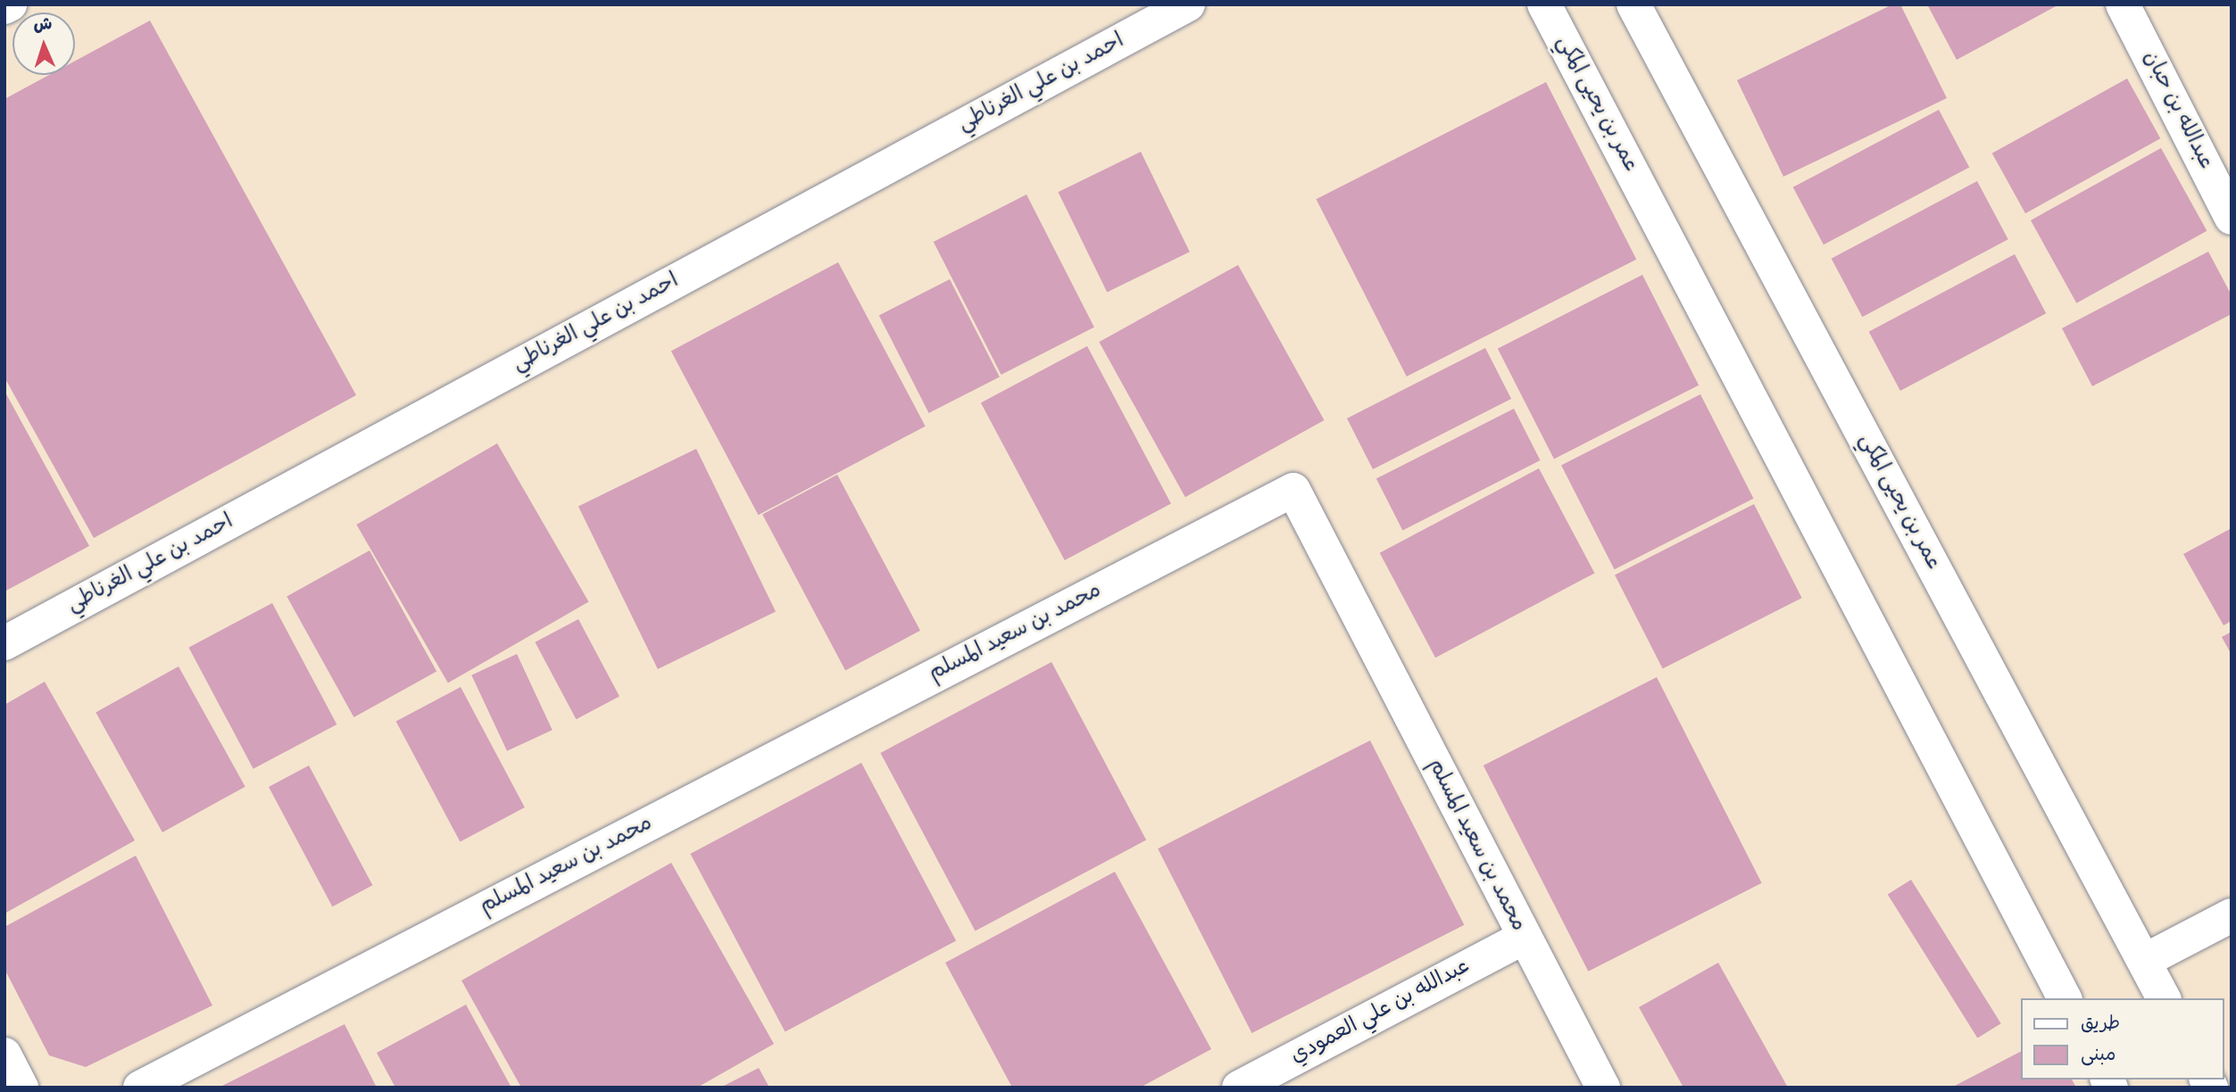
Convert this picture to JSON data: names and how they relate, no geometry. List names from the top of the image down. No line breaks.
{"streets":{"street":["احمد بن علي الغرناطي","عمر بن يحيى المكي","عبدالله بن حبان","محمد بن سعيد المسلم","عبدالله بن علي العمودي"]},"crossings":[["محمد بن سعيد المسلم","عبدالله بن علي العمودي"]],"legend":["طريق","مبنى"],"north":"top"}
